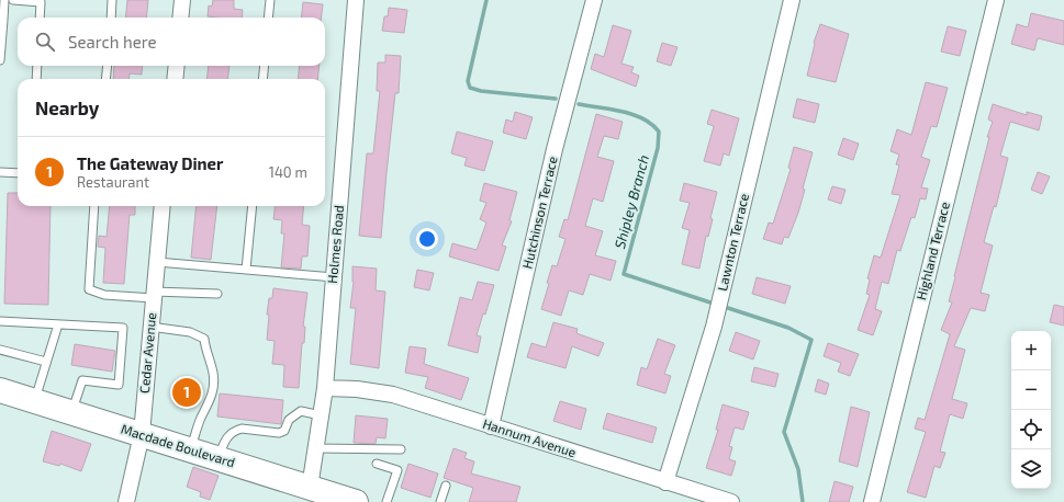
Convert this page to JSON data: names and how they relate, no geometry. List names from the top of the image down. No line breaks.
{"streets":{"main road":["Macdade Boulevard"],"street":["Hutchinson Terrace","Lawnton Terrace","Holmes Road","Highland Terrace","Cedar Avenue","Hannum Avenue"]},"crossings":[["Hutchinson Terrace","Hannum Avenue"],["Lawnton Terrace","Hannum Avenue"],["Holmes Road","Hannum Avenue"],["Holmes Road","Macdade Boulevard"],["Cedar Avenue","Macdade Boulevard"]],"water":["Shipley Branch"],"page":{"search":"Search here","heading":"Nearby","list":[{"mark":"1","name":"The Gateway Diner","note":"Restaurant","value":"140 m"}],"map_buttons":["+","−"],"pins":"1"}}
